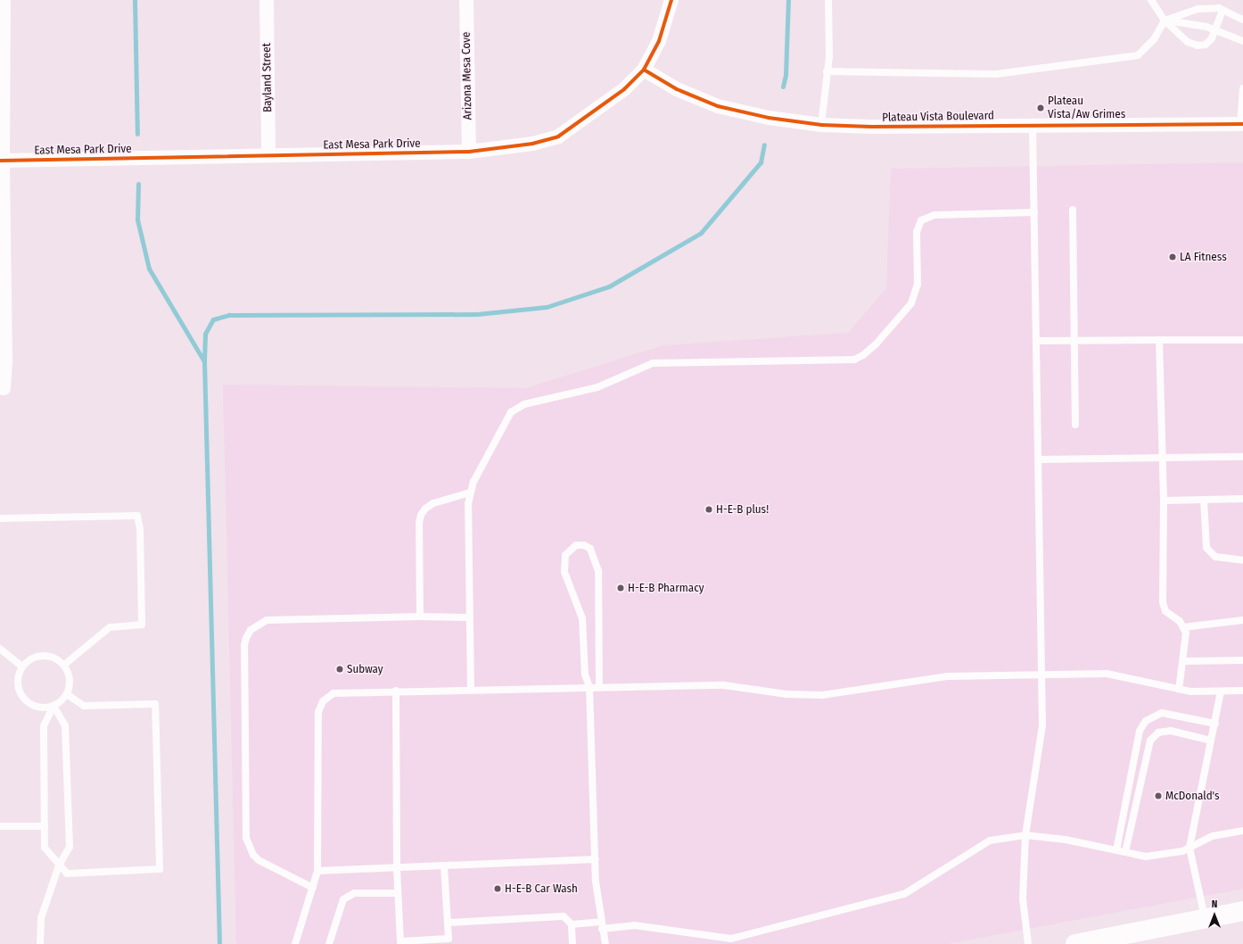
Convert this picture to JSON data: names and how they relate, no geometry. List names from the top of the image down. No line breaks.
{"streets":{"street":["Arizona Mesa Cove","Bayland Street","Plateau Vista Boulevard","East Mesa Park Drive"]},"crossings":[["Arizona Mesa Cove","East Mesa Park Drive"],["Bayland Street","East Mesa Park Drive"],["Plateau Vista Boulevard","East Mesa Park Drive"]],"places":["Plateau Vista/Aw Grimes","LA Fitness","H-E-B plus!","H-E-B Pharmacy","Subway","McDonald's","H-E-B Car Wash"],"north":"top"}
